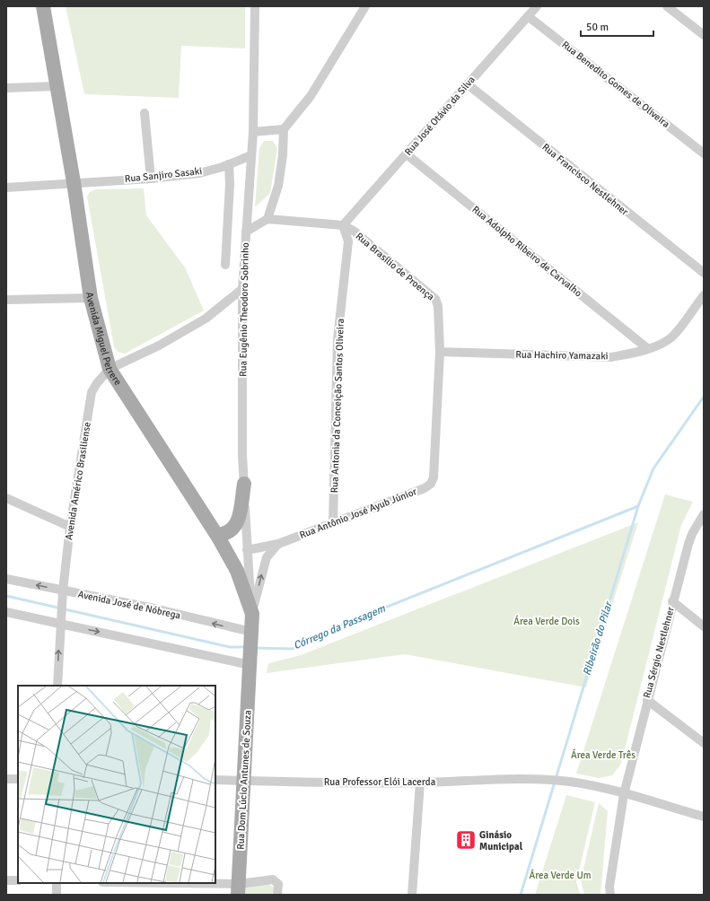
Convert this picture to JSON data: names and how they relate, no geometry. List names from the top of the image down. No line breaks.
{"streets":{"main road":["Avenida Miguel Petrere","Rua Dom Lúcio Antunes de Souza"],"street":["Rua Benedito Gomes de Oliveira","Rua José Otávio da Silva","Rua Sanjiro Sasaki","Rua Francisco Nestlehner","Rua Adolpho Ribeiro de Carvalho","Rua Brasílio de Proença","Rua Eugênio Theodoro Sobrinho","Rua Hachiro Yamazaki","Rua Antonia da Conceição Santos Oliveira","Avenida Américo Brasiliense","Rua Antônio José Ayub Júnior","Avenida José de Nóbrega","Rua Sérgio Nestlehner","Rua Professor Elói Lacerda"]},"crossings":[["Rua Benedito Gomes de Oliveira","Rua José Otávio da Silva"],["Rua José Otávio da Silva","Rua Francisco Nestlehner"],["Rua José Otávio da Silva","Rua Adolpho Ribeiro de Carvalho"],["Rua José Otávio da Silva","Rua Brasílio de Proença"],["Rua José Otávio da Silva","Rua Antonia da Conceição Santos Oliveira"],["Rua Sanjiro Sasaki","Rua Eugênio Theodoro Sobrinho"],["Rua Sanjiro Sasaki","Avenida Miguel Petrere"],["Rua Adolpho Ribeiro de Carvalho","Rua Hachiro Yamazaki"],["Rua Brasílio de Proença","Rua Hachiro Yamazaki"],["Rua Brasílio de Proença","Rua Antonia da Conceição Santos Oliveira"],["Rua Brasílio de Proença","Rua Antônio José Ayub Júnior"],["Rua Eugênio Theodoro Sobrinho","Avenida Miguel Petrere"],["Rua Eugênio Theodoro Sobrinho","Rua Antônio José Ayub Júnior"],["Avenida Miguel Petrere","Avenida Américo Brasiliense"],["Avenida Miguel Petrere","Rua Antônio José Ayub Júnior"],["Avenida Miguel Petrere","Avenida José de Nóbrega"],["Avenida Miguel Petrere","Rua Dom Lúcio Antunes de Souza"],["Rua Antonia da Conceição Santos Oliveira","Rua Antônio José Ayub Júnior"],["Avenida Américo Brasiliense","Avenida José de Nóbrega"],["Avenida José de Nóbrega","Rua Dom Lúcio Antunes de Souza"],["Rua Sérgio Nestlehner","Rua Professor Elói Lacerda"],["Rua Dom Lúcio Antunes de Souza","Rua Professor Elói Lacerda"]],"water":["Córrego da Passagem","Ribeirão do Pilar"],"parks":["Área Verde Dois","Área Verde Três","Área Verde Um"],"places":{"building":["Ginásio Municipal"]},"scale_bar":"50 m"}
